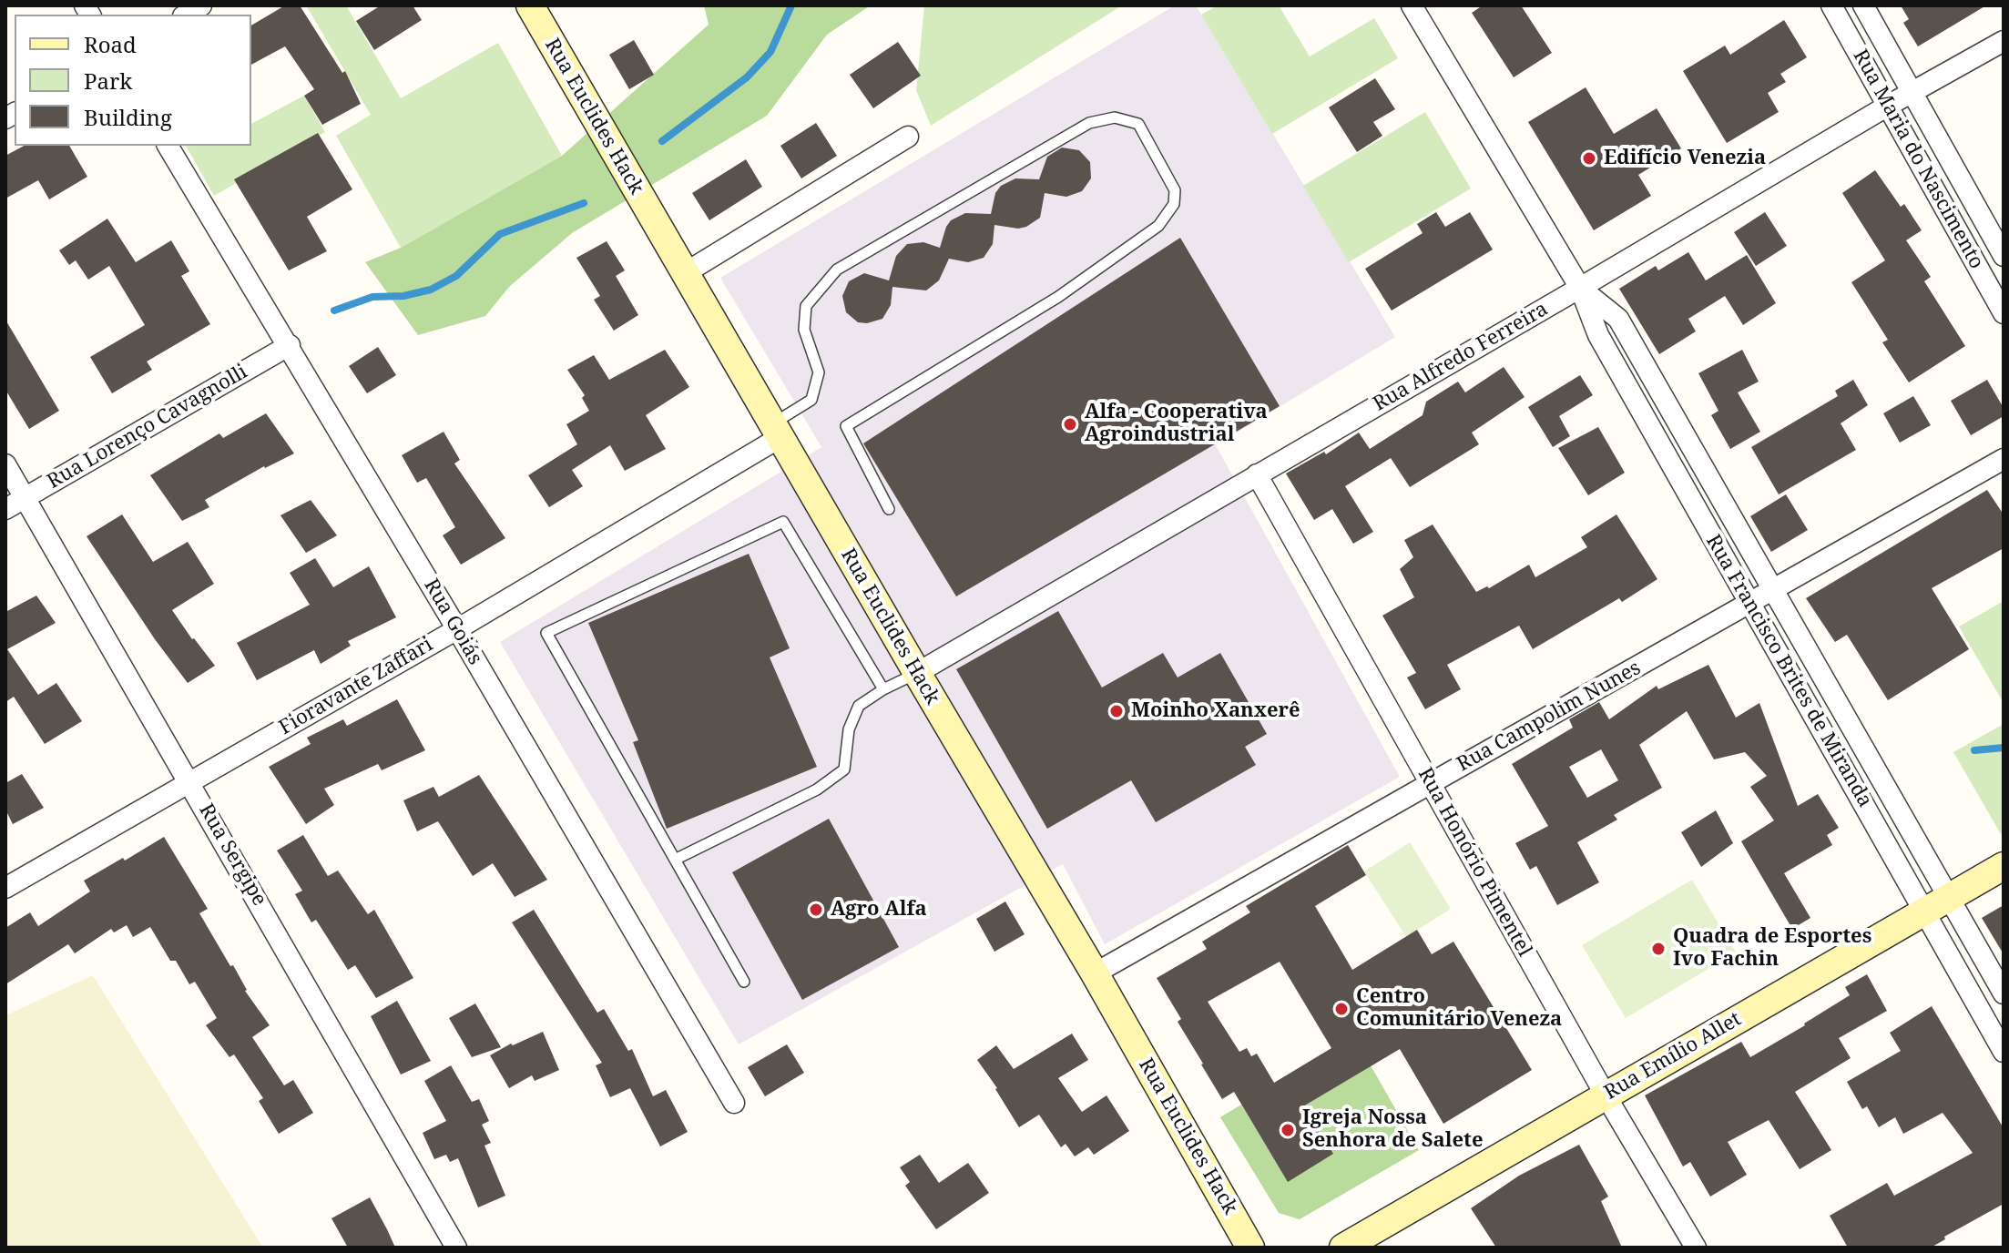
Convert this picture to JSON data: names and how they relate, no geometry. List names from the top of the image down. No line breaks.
{"streets":{"main road":["Rua Euclides Hack","Rua Emílio Allet"],"street":["Rua Maria do Nascimento","Rua Alfredo Ferreira","Rua Lorenço Cavagnolli","Rua Goiás","Rua Francisco Brites de Miranda","Fioravante Zaffari","Rua Campolim Nunes","Rua Sergipe","Rua Honório Pimentel"]},"crossings":[["Rua Euclides Hack","Rua Alfredo Ferreira"],["Rua Euclides Hack","Fioravante Zaffari"],["Rua Euclides Hack","Rua Campolim Nunes"],["Rua Maria do Nascimento","Rua Alfredo Ferreira"],["Rua Alfredo Ferreira","Rua Francisco Brites de Miranda"],["Rua Alfredo Ferreira","Rua Honório Pimentel"],["Rua Lorenço Cavagnolli","Rua Goiás"],["Rua Lorenço Cavagnolli","Rua Sergipe"],["Rua Goiás","Fioravante Zaffari"],["Rua Francisco Brites de Miranda","Rua Campolim Nunes"],["Rua Francisco Brites de Miranda","Rua Emílio Allet"],["Fioravante Zaffari","Rua Sergipe"],["Rua Campolim Nunes","Rua Honório Pimentel"],["Rua Honório Pimentel","Rua Emílio Allet"]],"places":["Edifício Venezia","Alfa - Cooperativa Agroindustrial","Moinho Xanxerê","Agro Alfa","Quadra de Esportes Ivo Fachin","Centro Comunitário Veneza","Igreja Nossa Senhora de Salete"],"legend":["Road","Park","Building"]}
